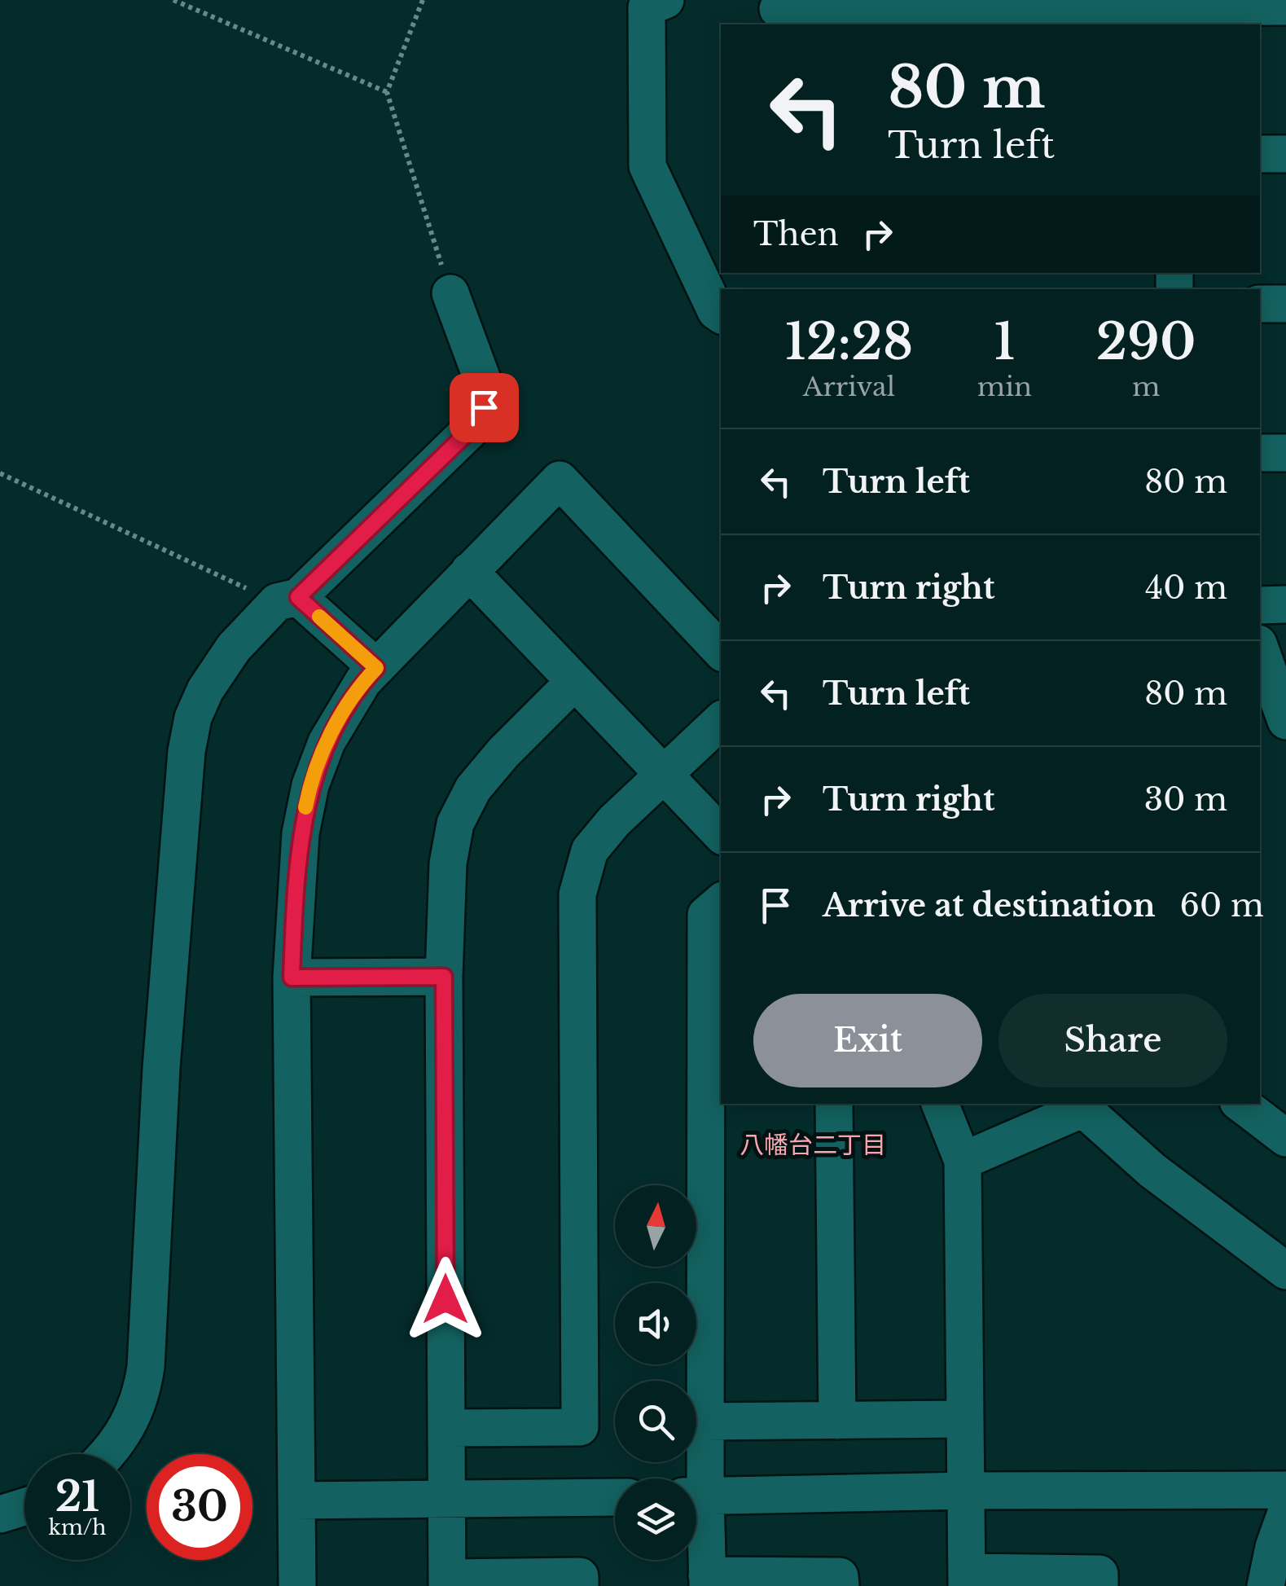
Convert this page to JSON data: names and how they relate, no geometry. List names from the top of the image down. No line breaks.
{"districts":["八幡台二丁目"],"north":"top","page":{"turn":["80 m","Turn left"],"then":"Then","eta":["12:28","Arrival","1","min","290","m"],"list":[{"name":"Turn left","value":"80 m"},{"name":"Turn right","value":"40 m"},{"name":"Turn left","value":"80 m"},{"name":"Turn right","value":"30 m"},{"name":"Arrive at destination","value":"60 m"}],"buttons":["Exit","Share"],"speed":"21 km/h","limit":"30"}}
